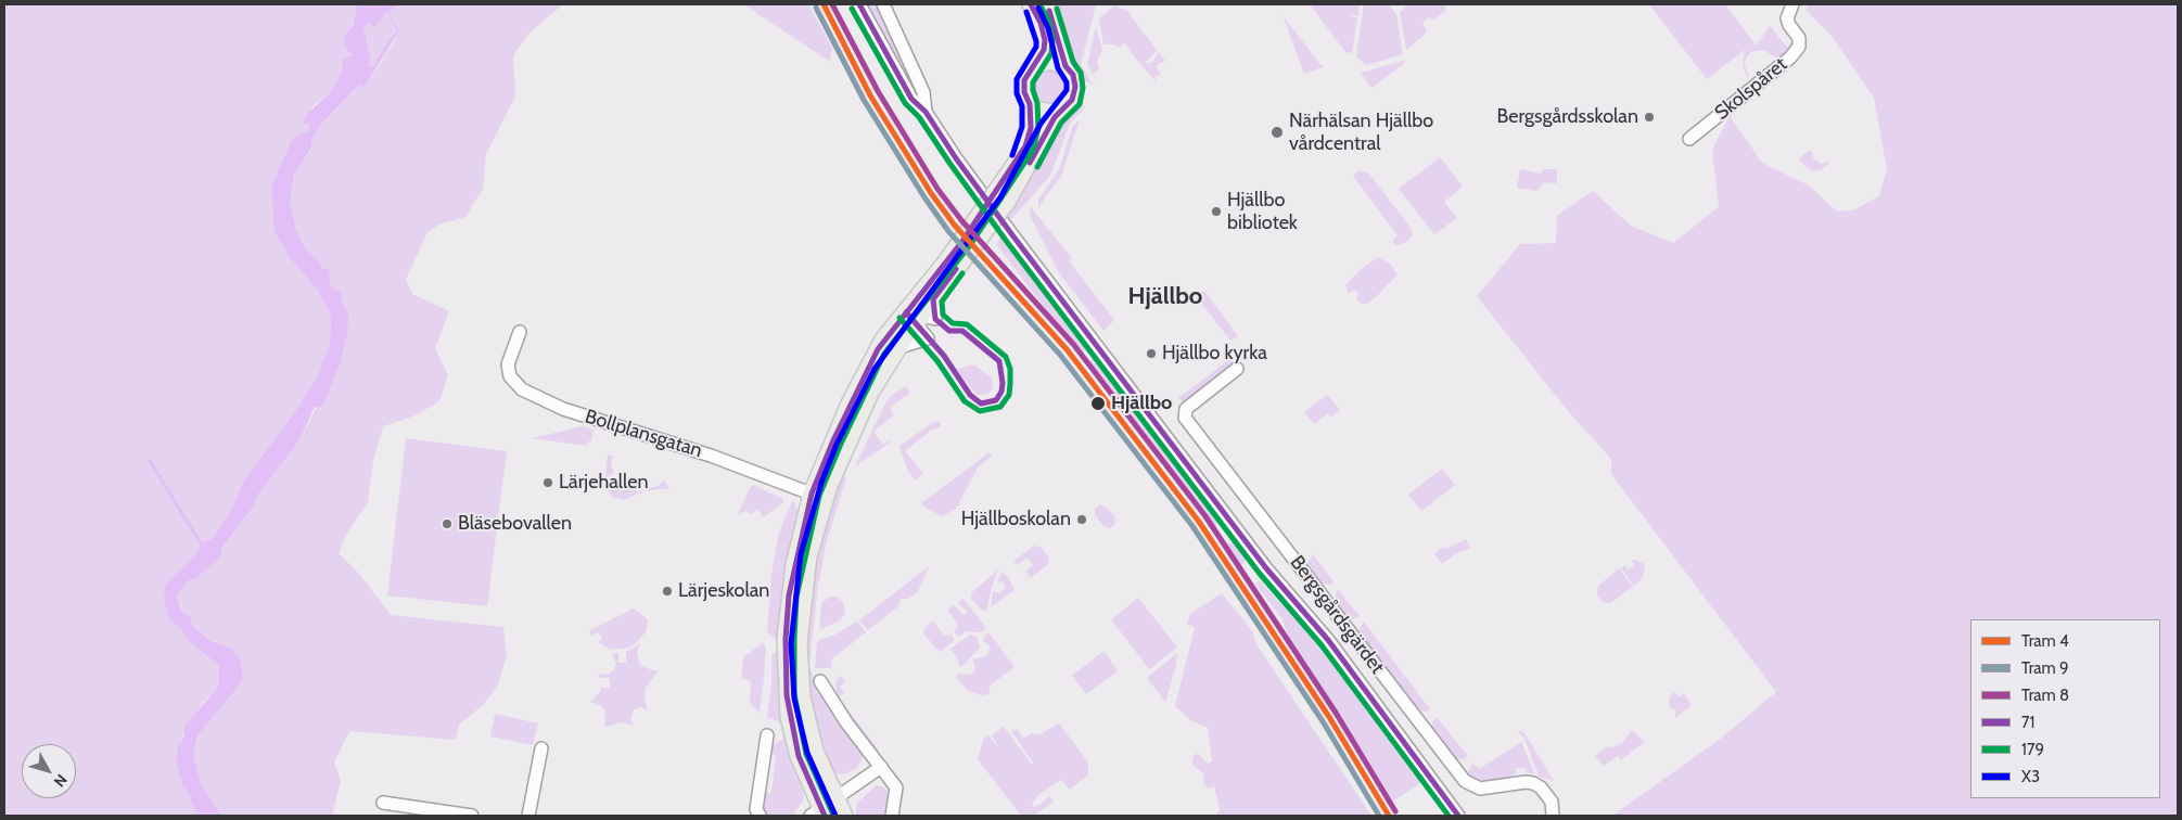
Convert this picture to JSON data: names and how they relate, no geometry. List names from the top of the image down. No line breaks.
{"streets":{"street":["Skolspåret","Bollplansgatan","Bergsgårdsgärdet"]},"districts":["Hjällbo"],"places":["Bergsgårdsskolan","Närhälsan Hjällbo vårdcentral","Hjällbo bibliotek","Hjällbo kyrka","Hjällbo","Lärjehallen","Hjällboskolan","Bläsebovallen","Lärjeskolan"],"lines":["tram line 4","tram line 8","transit line 71","transit line 179","tram line 9","transit line X3"],"legend":["Tram 4","Tram 9","Tram 8","71","179","X3"],"north":"bottom right"}
